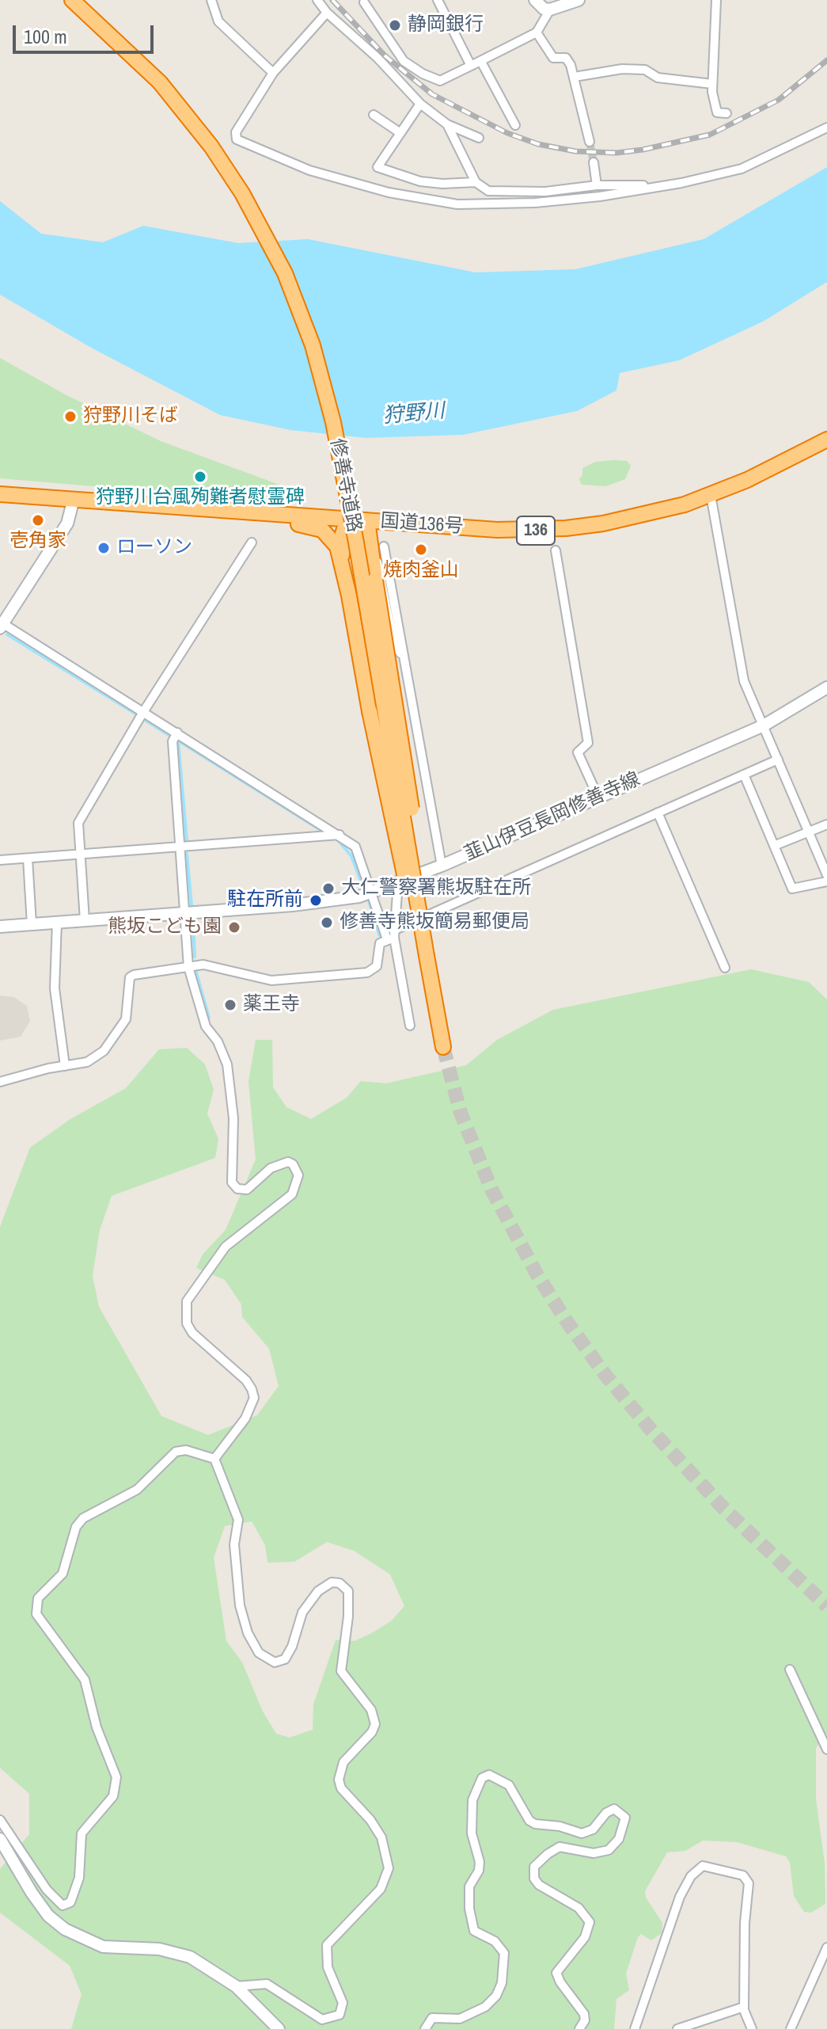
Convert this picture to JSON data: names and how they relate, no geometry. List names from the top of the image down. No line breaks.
{"streets":{"highway":["修善寺道路","国道136号","136"],"main road":["韮山伊豆長岡修善寺線"]},"water":["狩野川"],"places":["静岡銀行","狩野川そば","狩野川台風殉難者慰霊碑","壱角家","ローソン","焼肉釜山","大仁警察署熊坂駐在所","駐在所前","修善寺熊坂簡易郵便局","熊坂こども園","薬王寺"],"scale_bar":"100 m"}
